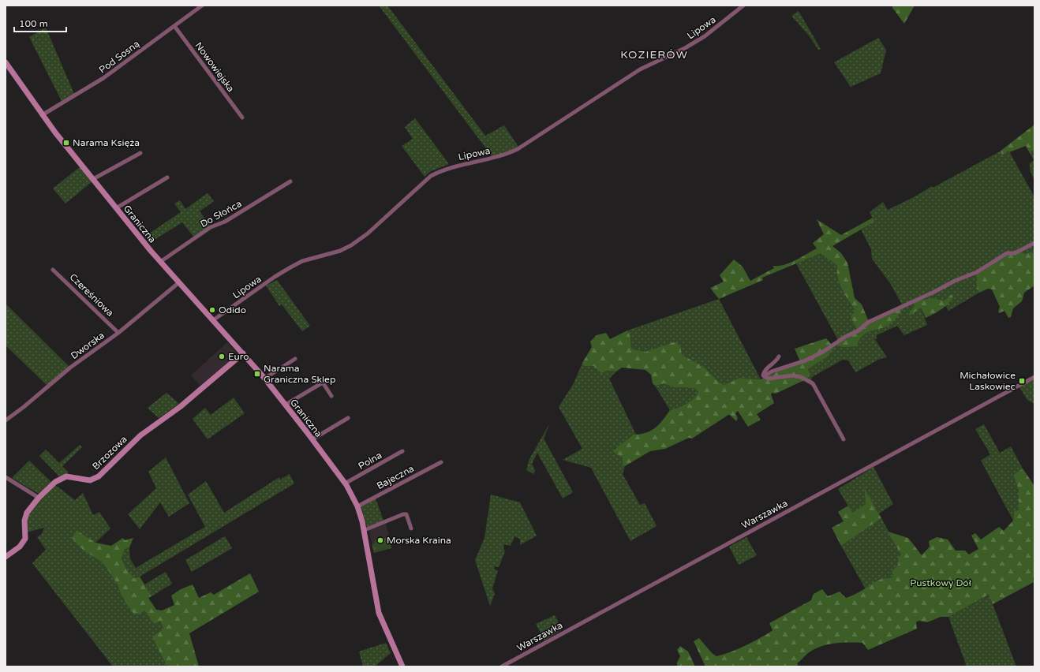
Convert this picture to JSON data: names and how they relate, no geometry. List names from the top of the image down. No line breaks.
{"streets":{"street":["Lipowa","Pod Sosną","Nowowiejska","Do Słońca","Graniczna","Czereśniowa","Dworska","Brzozowa","Polna","Bajeczna","Warszawka"]},"crossings":[["Lipowa","Graniczna"],["Pod Sosną","Nowowiejska"],["Pod Sosną","Graniczna"],["Do Słońca","Graniczna"],["Graniczna","Dworska"],["Graniczna","Brzozowa"],["Graniczna","Polna"],["Graniczna","Bajeczna"],["Czereśniowa","Dworska"]],"districts":["KOZIERÓW"],"parks":["Pustkowy Dół"],"places":{"transit":["Narama Księża","Narama Graniczna Sklep","Michałowice Laskowiec"],"other":["Odido","Euro","Morska Kraina"]},"scale_bar":"100 m"}
